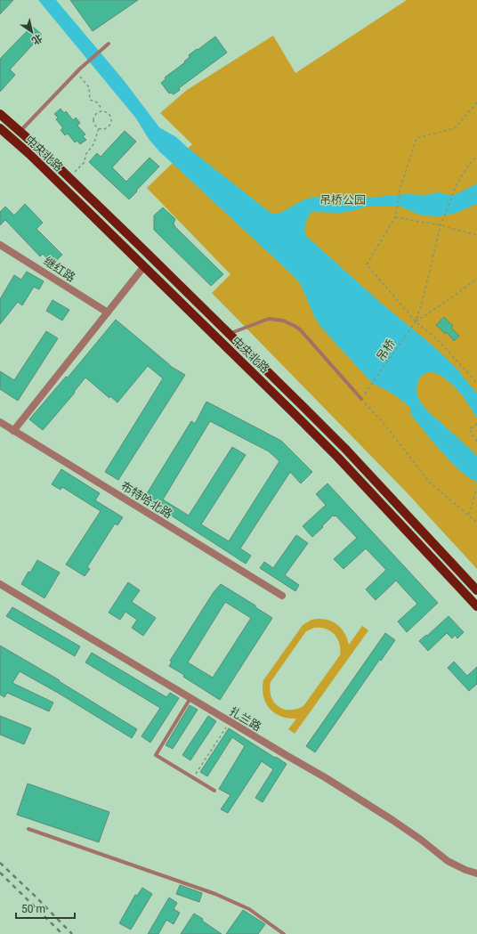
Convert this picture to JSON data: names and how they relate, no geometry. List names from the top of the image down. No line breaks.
{"streets":{"main road":["中央北路"],"street":["继红路","布特哈北路","扎兰路"],"path":["吊桥"]},"parks":["吊桥公园"],"scale_bar":"50 m","north":"bottom right"}
